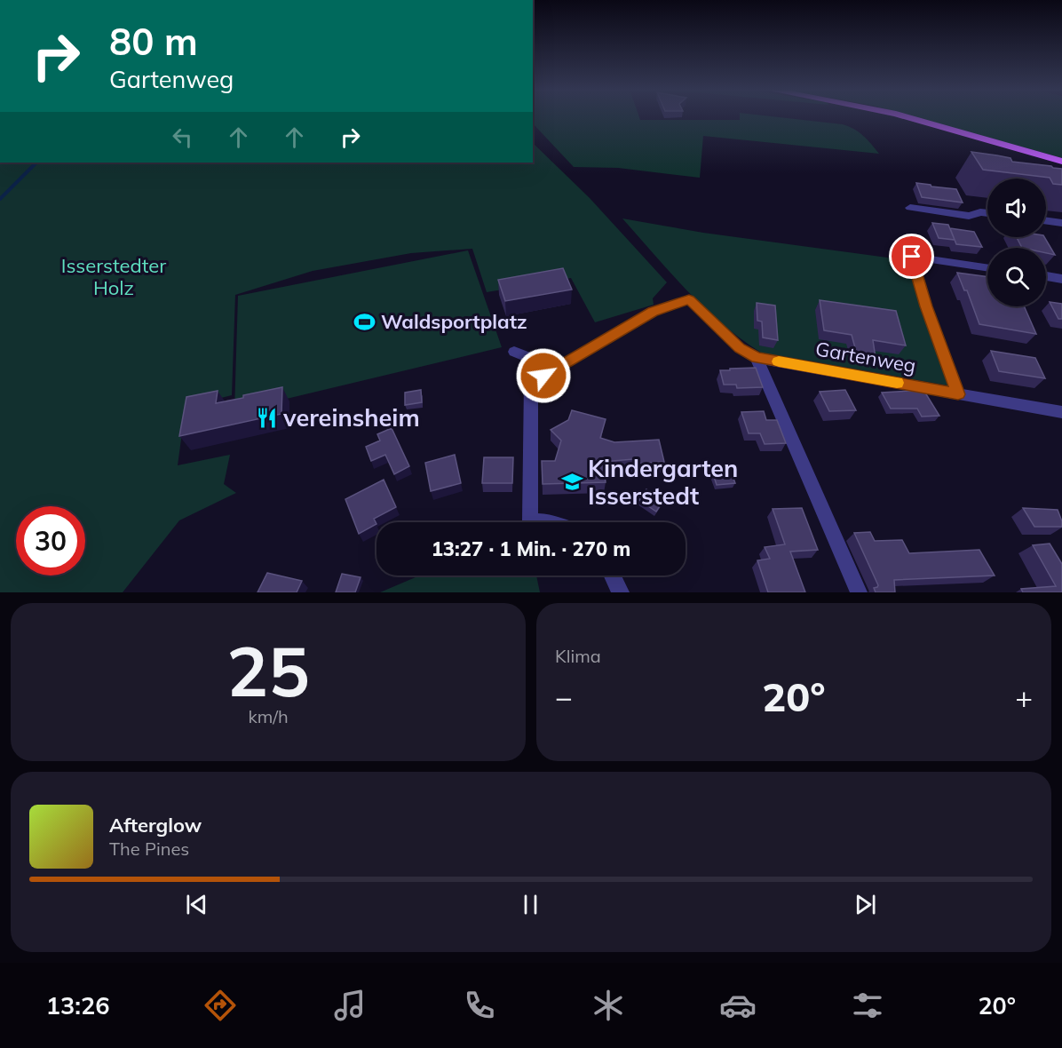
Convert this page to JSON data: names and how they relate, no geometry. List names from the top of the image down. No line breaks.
{"streets":{"street":["Gartenweg"]},"parks":["Isserstedter Holz"],"places":{"sports":["Waldsportplatz"],"restaurant":["vereinsheim"],"school or university":["Kindergarten Isserstedt"]},"page":{"turn":["80 m","Gartenweg"],"limit":"30","trip":"13:27 · 1 Min. · 270 m","tile":[["25","km/h"],"Klima"],"heat":["−","20°","+"],"song":["Afterglow","The Pines"],"tabs":["13:26","20°"]}}
